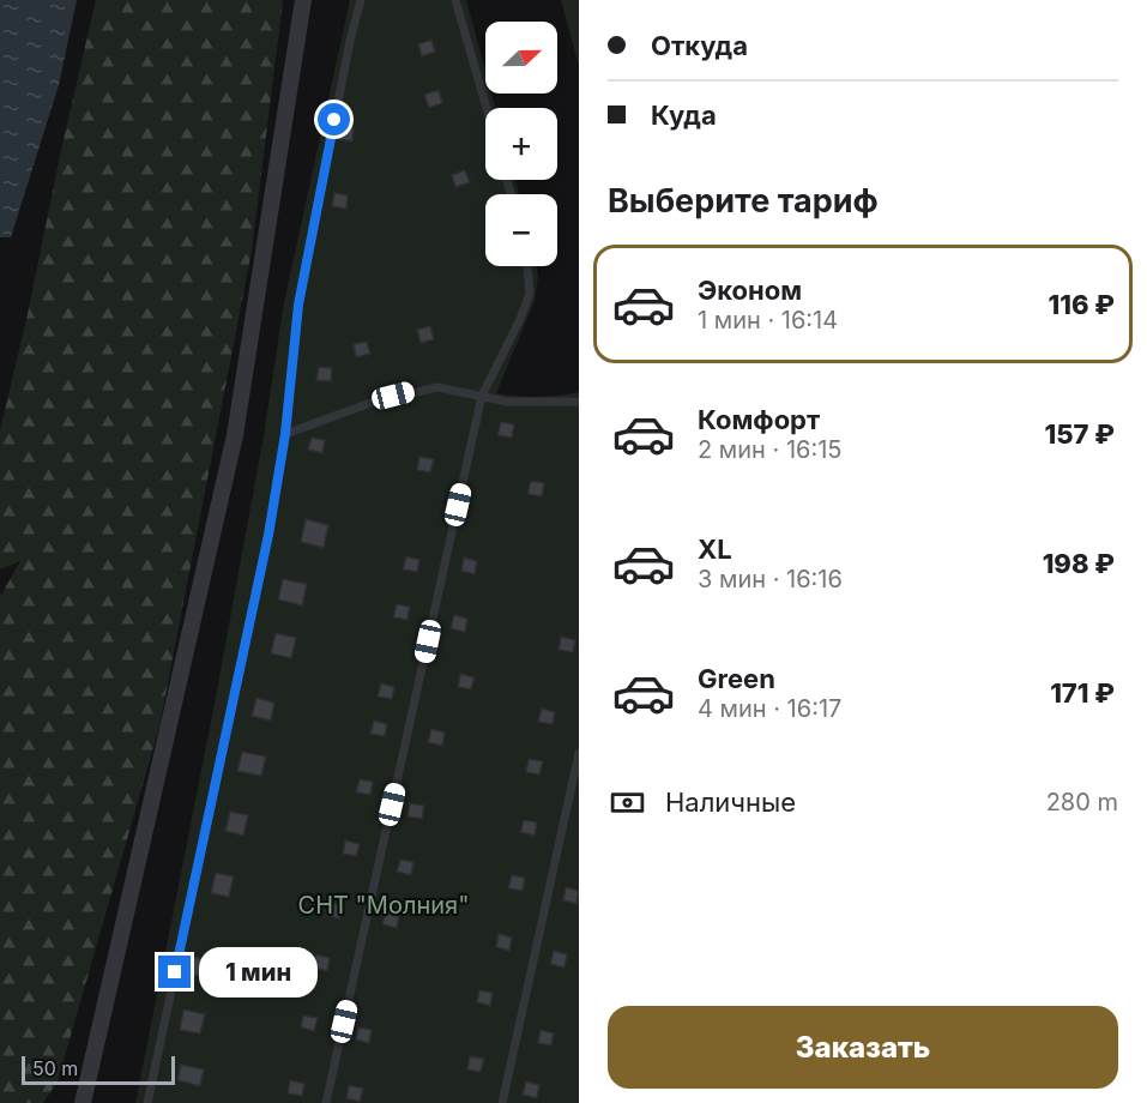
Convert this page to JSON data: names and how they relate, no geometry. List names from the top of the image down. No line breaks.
{"parks":["СНТ \"Молния\""],"scale_bar":"50 m","north":"right","page":{"banner":["Откуда","Куда"],"map_buttons":["+","−"],"heading":"Выберите тариф","list":[{"name":"Эконом","note":"1 мин · 16:14","value":"116 ₽"},{"name":"Комфорт","note":"2 мин · 16:15","value":"157 ₽"},{"name":"XL","note":"3 мин · 16:16","value":"198 ₽"},{"name":"Green","note":"4 мин · 16:17","value":"171 ₽"}],"pay":["Наличные","280 m"],"bubble":"1 мин","buttons":"Заказать","scale":"50 m"}}
